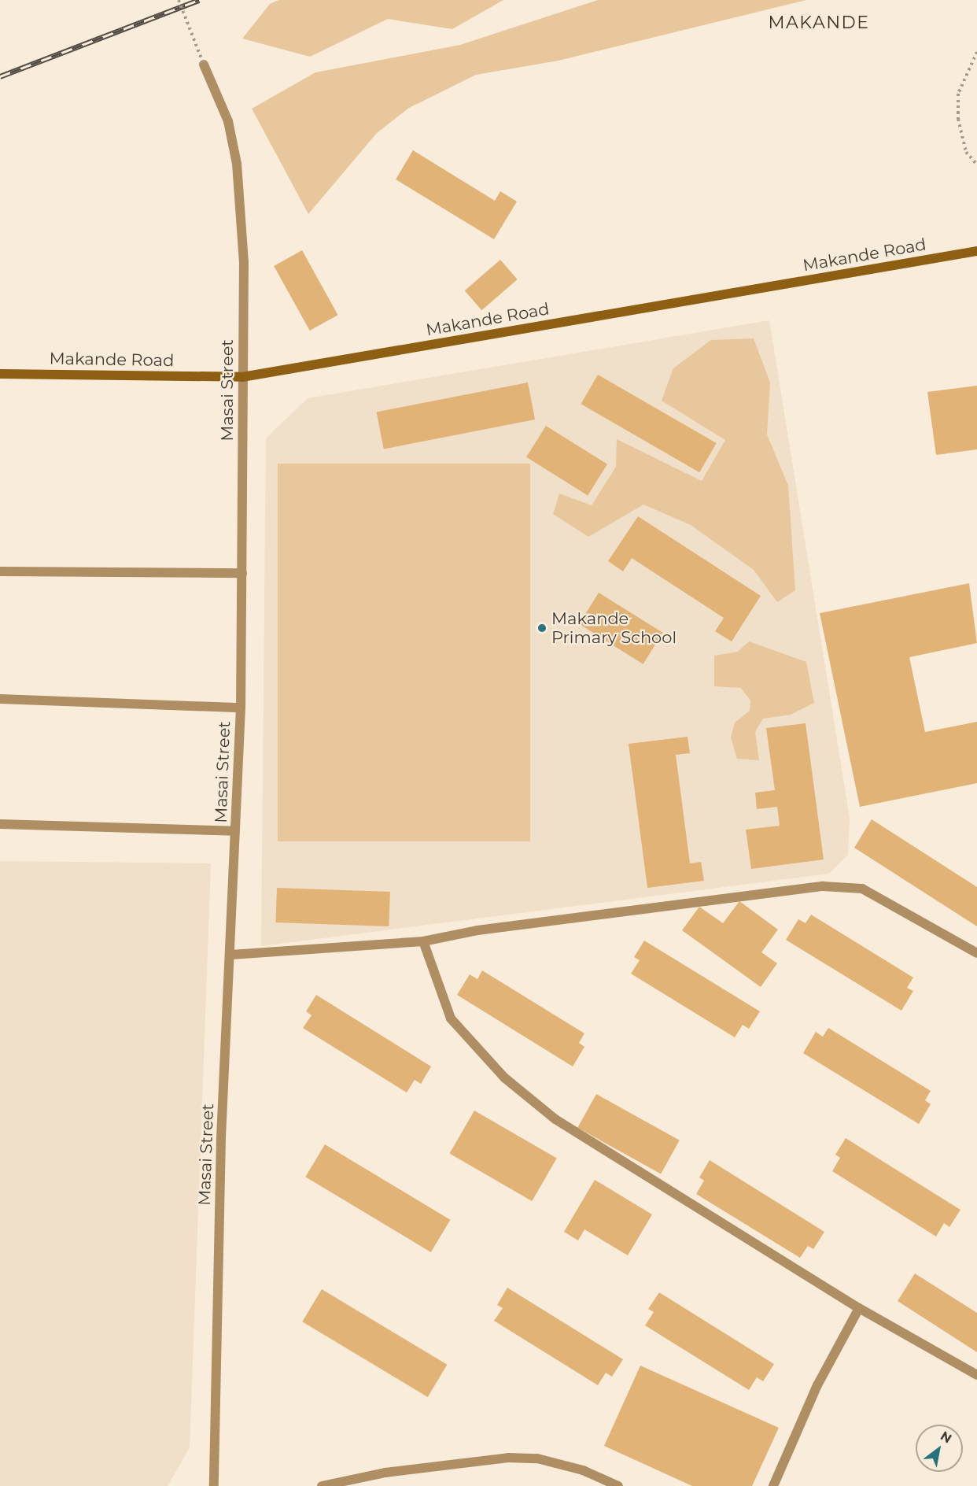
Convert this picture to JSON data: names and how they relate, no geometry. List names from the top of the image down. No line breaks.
{"streets":{"main road":["Makande Road"],"street":["Masai Street"]},"crossings":[["Makande Road","Masai Street"]],"districts":["MAKANDE"],"places":["Makande Primary School"],"north":"top right"}
